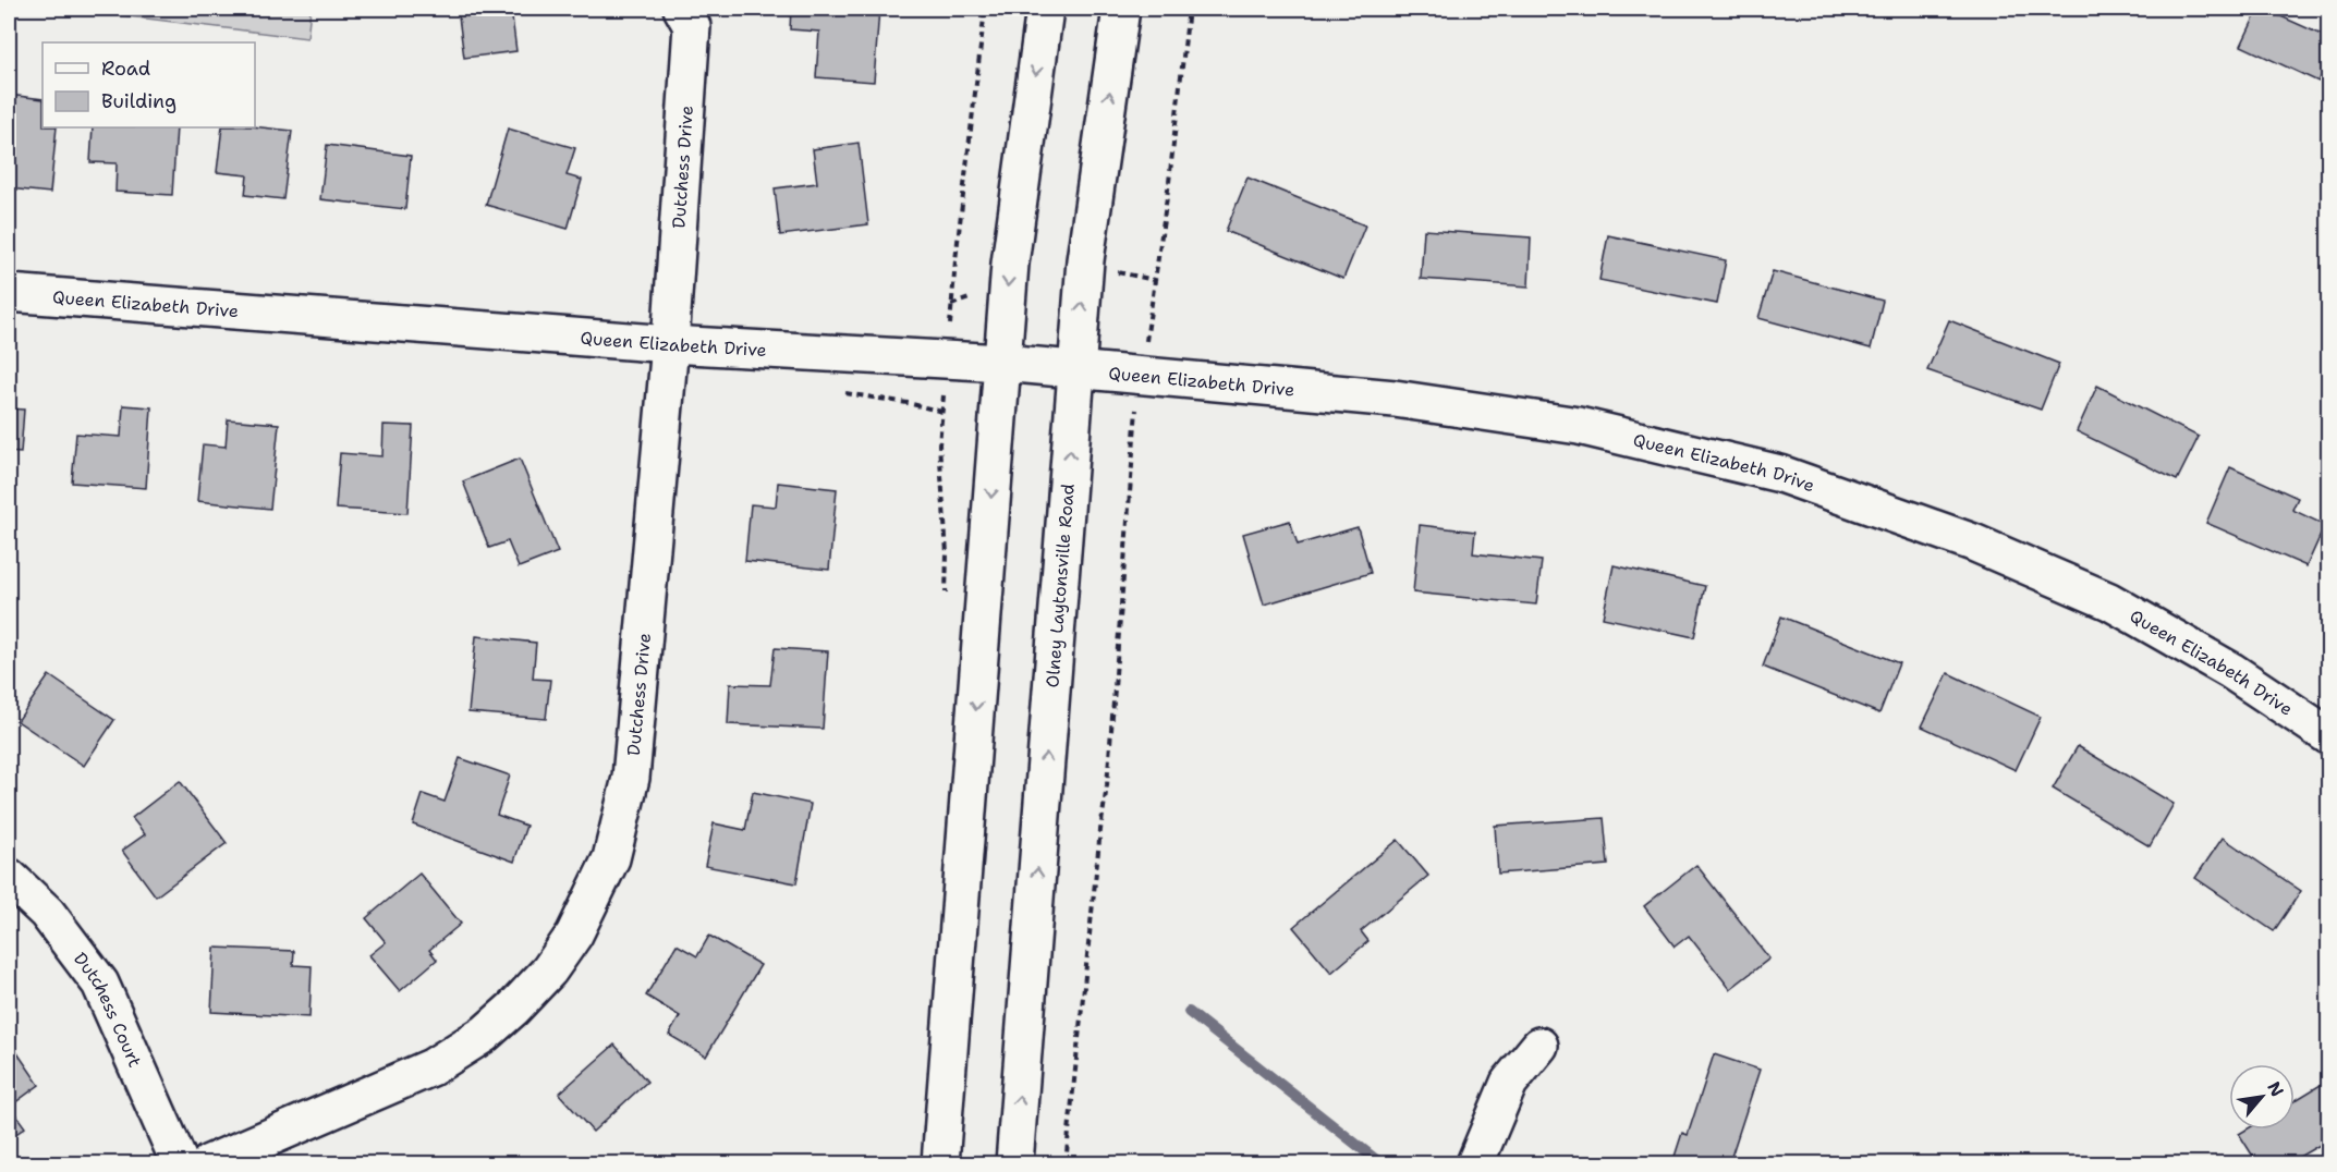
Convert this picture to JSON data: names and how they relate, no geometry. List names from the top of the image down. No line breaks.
{"streets":{"street":["Dutchess Drive","Queen Elizabeth Drive","Olney Laytonsville Road","Dutchess Court"]},"crossings":[["Dutchess Drive","Queen Elizabeth Drive"],["Queen Elizabeth Drive","Olney Laytonsville Road"]],"legend":["Road","Building"],"north":"top right"}
